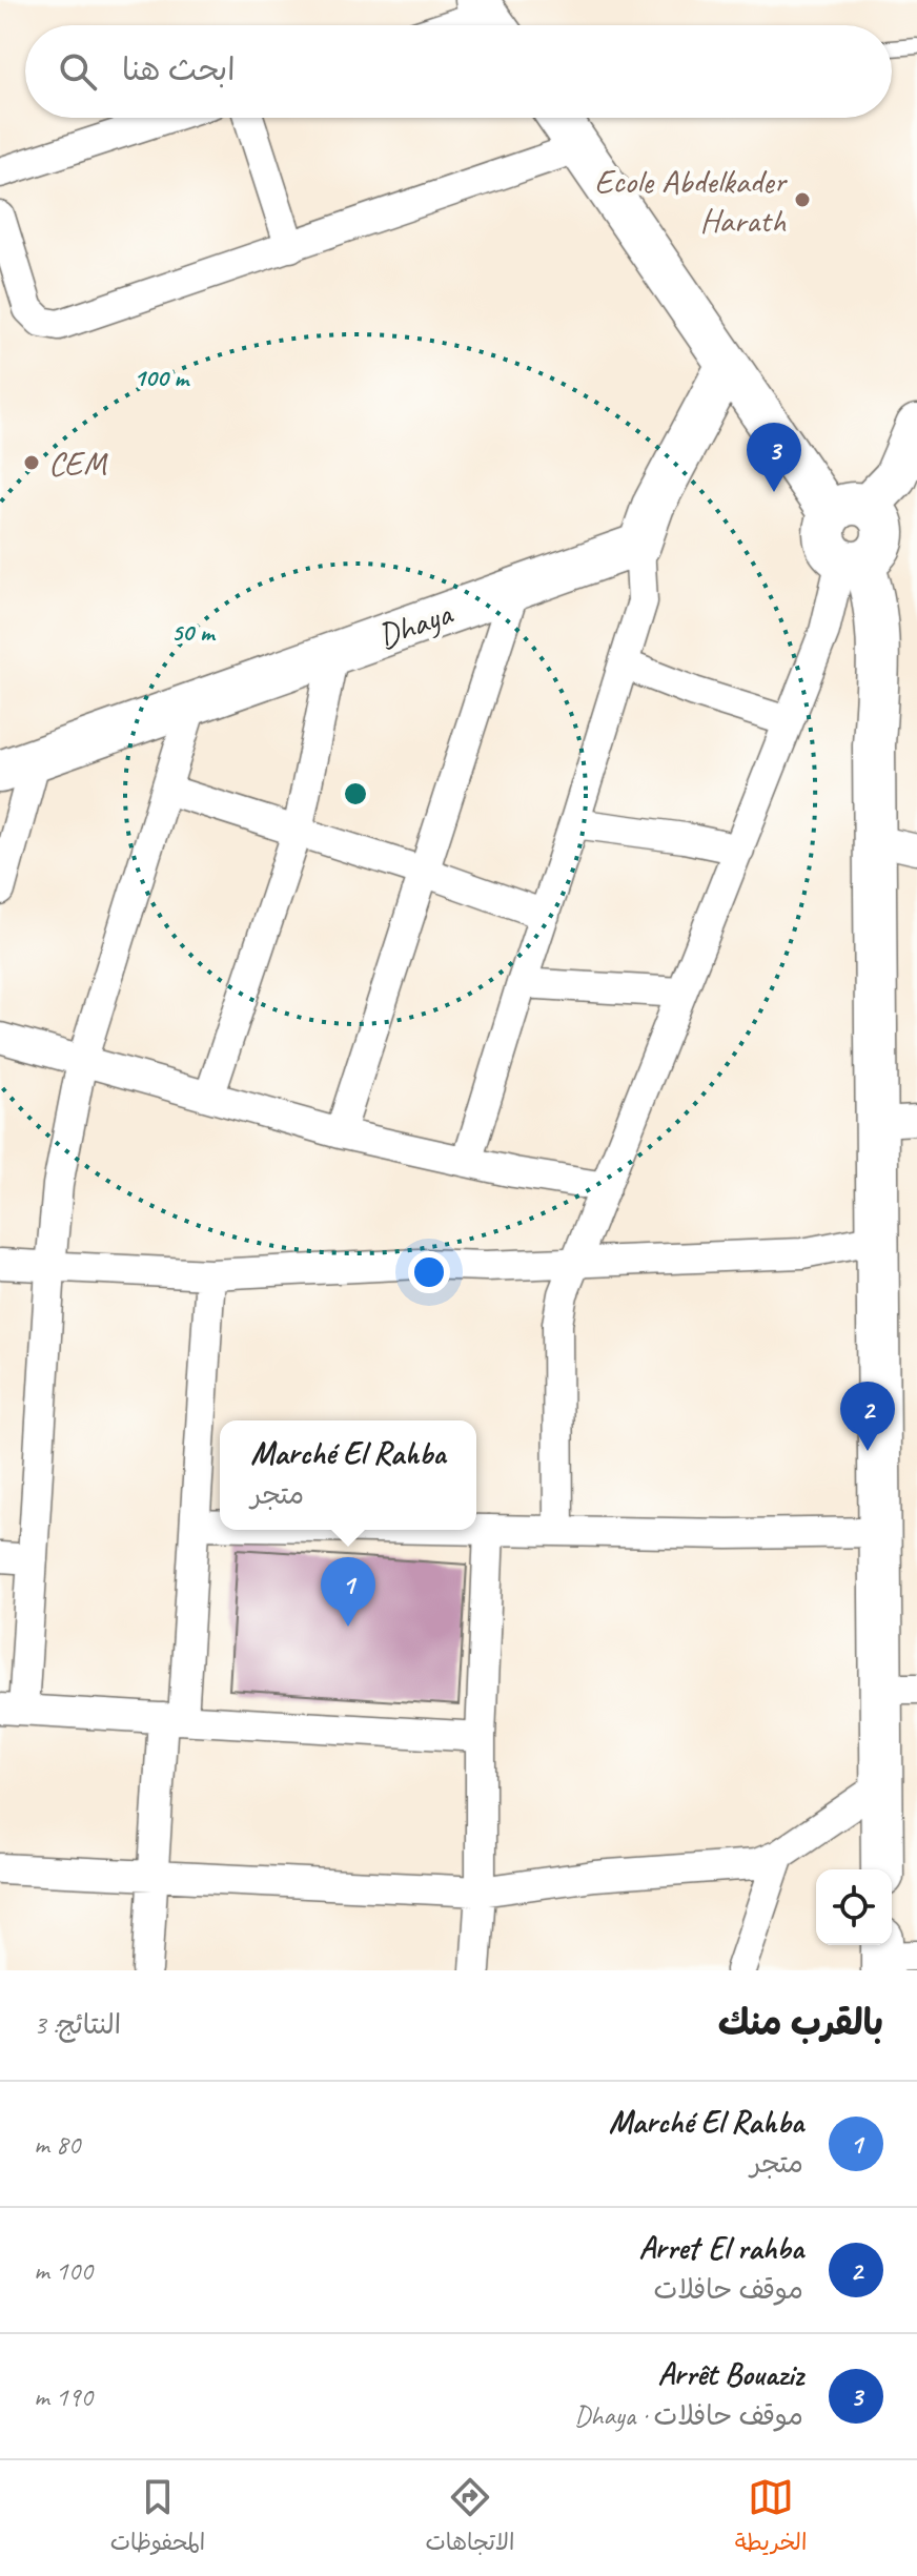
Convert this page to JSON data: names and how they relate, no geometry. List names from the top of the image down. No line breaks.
{"streets":{"street":["Dhaya"]},"places":["Ecole Abdelkader Harath","CEM"],"page":{"search":"ابحث هنا","pins":["3","2","1"],"popup":["Marché El Rahba","متجر"],"heading":["بالقرب منك","النتائج: 3"],"list":[{"mark":"1","name":"Marché El Rahba","note":"متجر","value":"80 m"},{"mark":"2","name":"Arret El rahba","note":"موقف حافلات","value":"100 m"},{"mark":"3","name":"Arrêt Bouaziz","note":"موقف حافلات · Dhaya","value":"190 m"}],"nav":["الخريطة","الاتجاهات","المحفوظات"]},"rings":["100 m","50 m"]}
